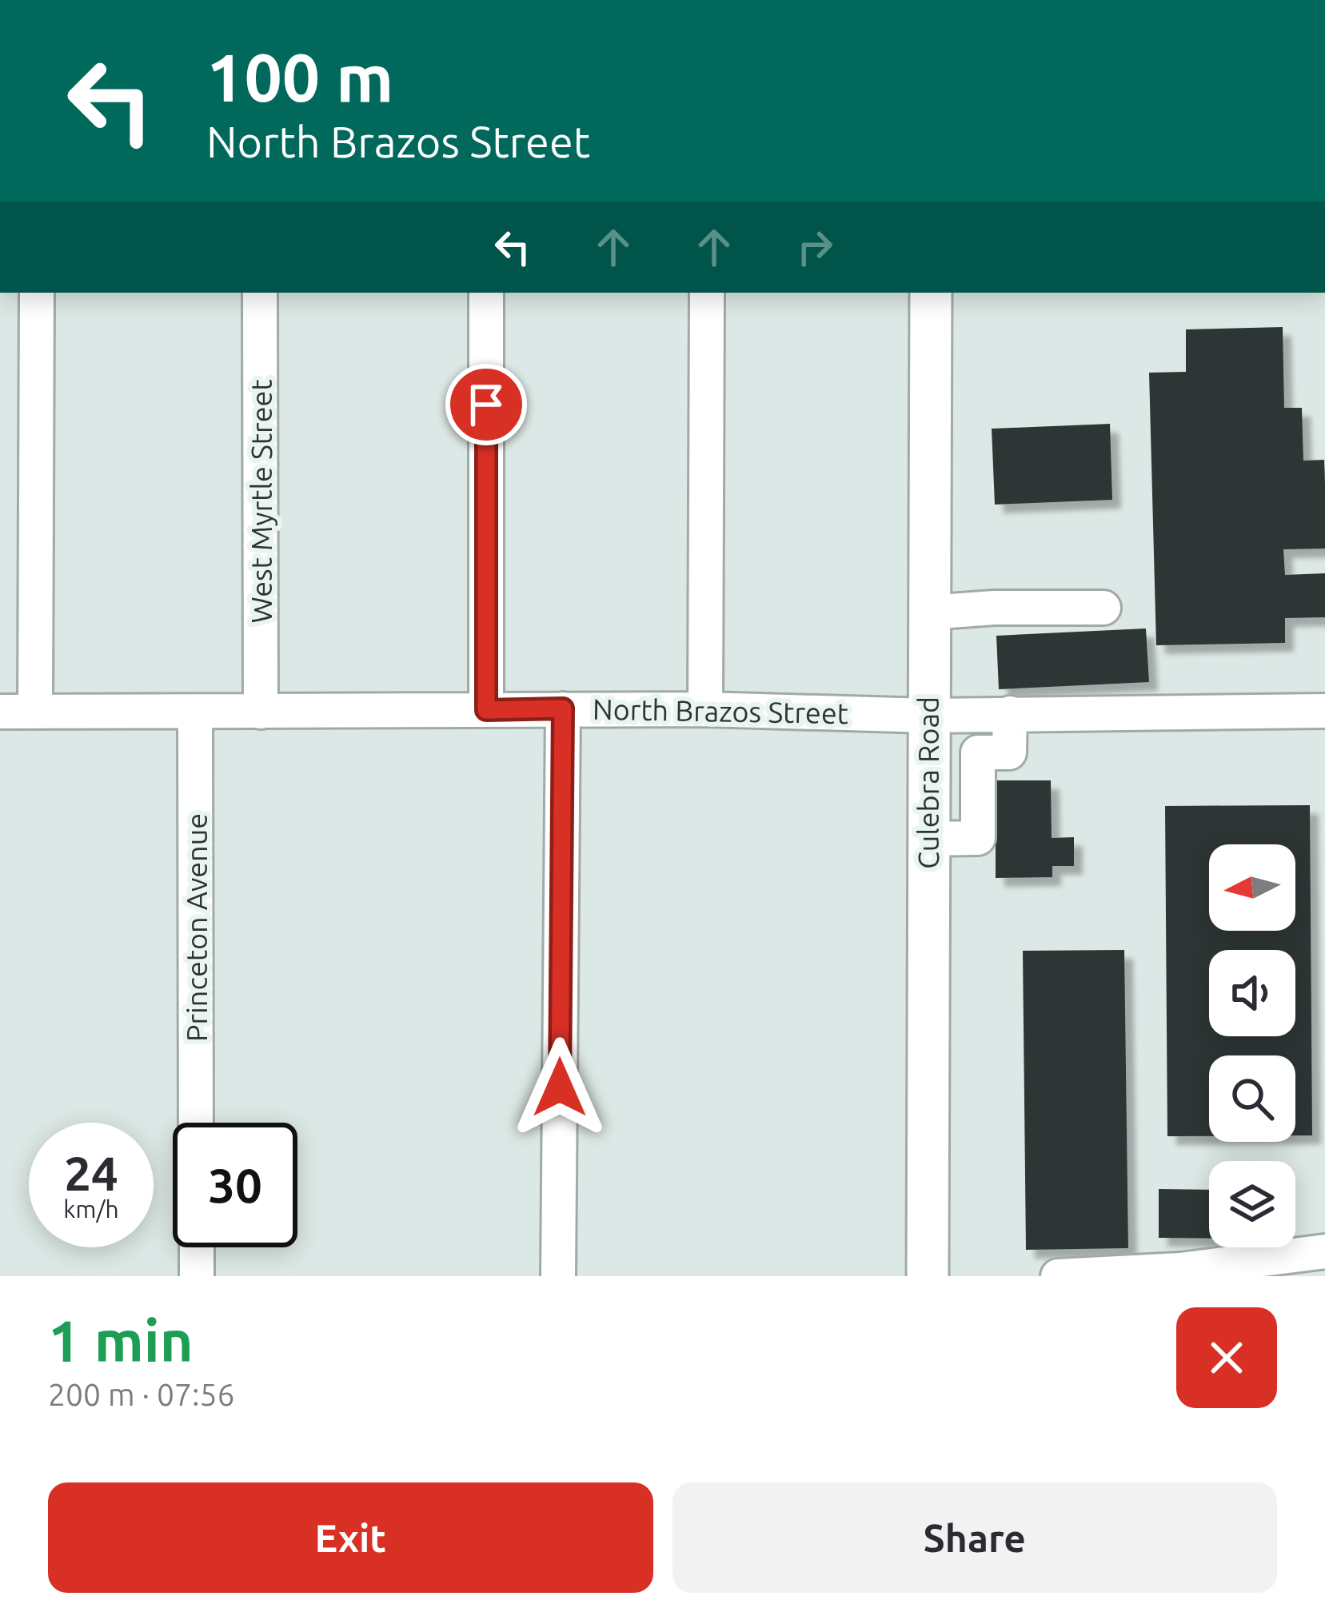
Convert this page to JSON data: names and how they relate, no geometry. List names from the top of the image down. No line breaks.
{"streets":{"main road":["Culebra Road"],"street":["West Myrtle Street","North Brazos Street","Princeton Avenue"]},"crossings":[["West Myrtle Street","North Brazos Street"],["North Brazos Street","Culebra Road"],["North Brazos Street","Princeton Avenue"]],"north":"left","page":{"turn":["100 m","North Brazos Street"],"speed":"24 km/h","limit":"30","heading":["1 min","200 m · 07:56"],"buttons":["Exit","Share"]}}
